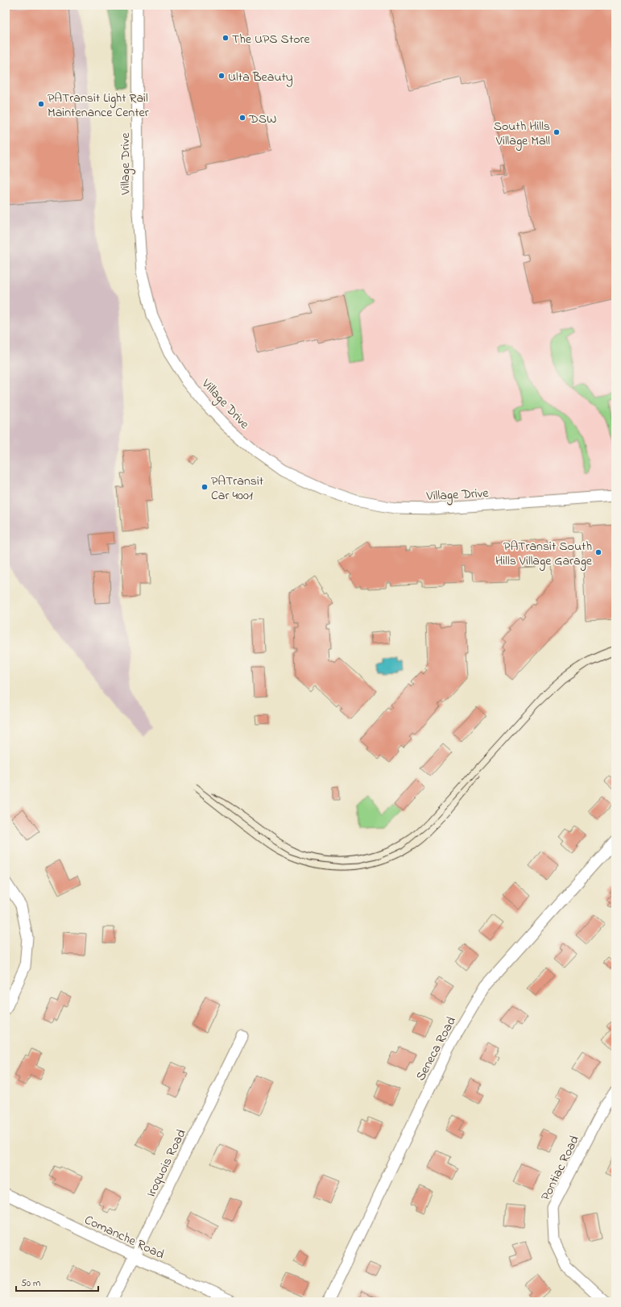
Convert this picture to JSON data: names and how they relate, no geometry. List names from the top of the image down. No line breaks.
{"streets":{"street":["Village Drive","Seneca Road","Iroquois Road","Pontiac Road","Comanche Road"]},"crossings":[["Iroquois Road","Comanche Road"]],"places":["The UPS Store","Ulta Beauty","PATransit Light Rail Maintenance Center","DSW","South Hills Village Mall","PATransit Car 4001","PATransit South Hills Village Garage"],"scale_bar":"50 m"}
